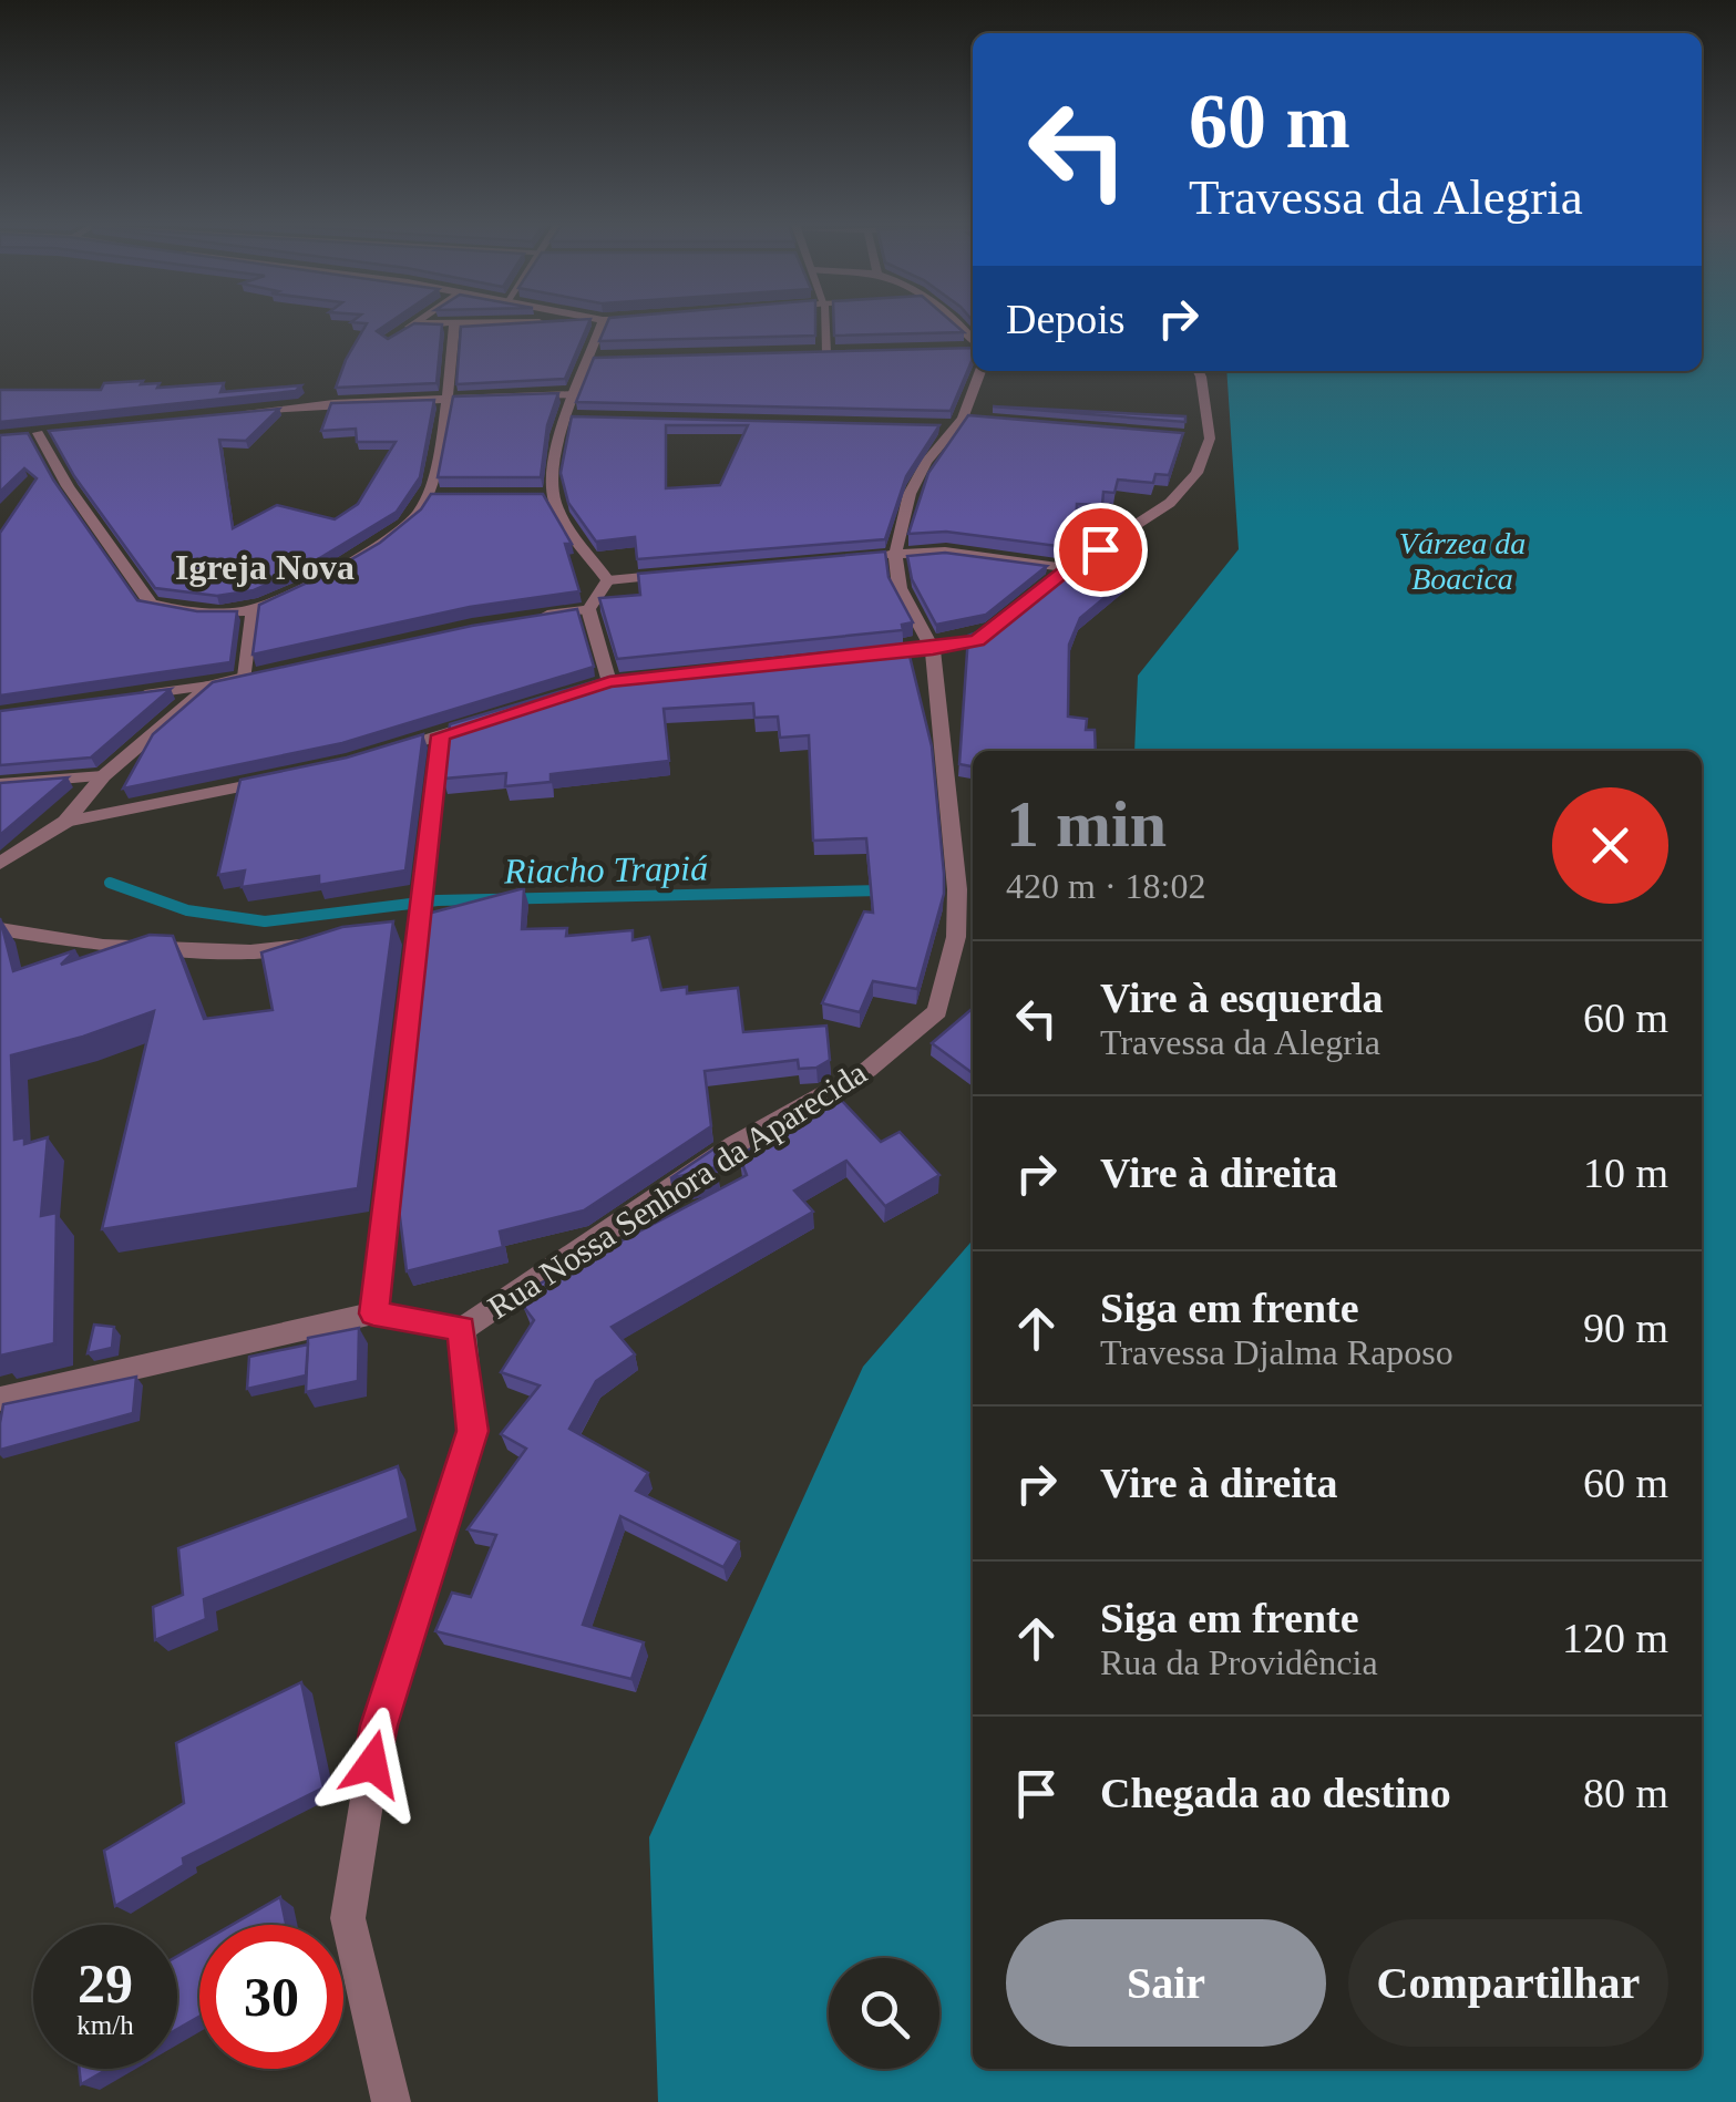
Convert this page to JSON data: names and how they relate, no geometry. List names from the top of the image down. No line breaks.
{"streets":{"street":["Rua Nossa Senhora da Aparecida"]},"districts":["Igreja Nova"],"water":["Várzea da Boacica","Riacho Trapiá"],"page":{"turn":["60 m","Travessa da Alegria"],"then":"Depois","heading":["1 min","420 m · 18:02"],"list":[{"name":"Vire à esquerda","note":"Travessa da Alegria","value":"60 m"},{"name":"Vire à direita","value":"10 m"},{"name":"Siga em frente","note":"Travessa Djalma Raposo","value":"90 m"},{"name":"Vire à direita","value":"60 m"},{"name":"Siga em frente","note":"Rua da Providência","value":"120 m"},{"name":"Chegada ao destino","value":"80 m"}],"buttons":["Sair","Compartilhar"],"speed":"29 km/h","limit":"30"}}
